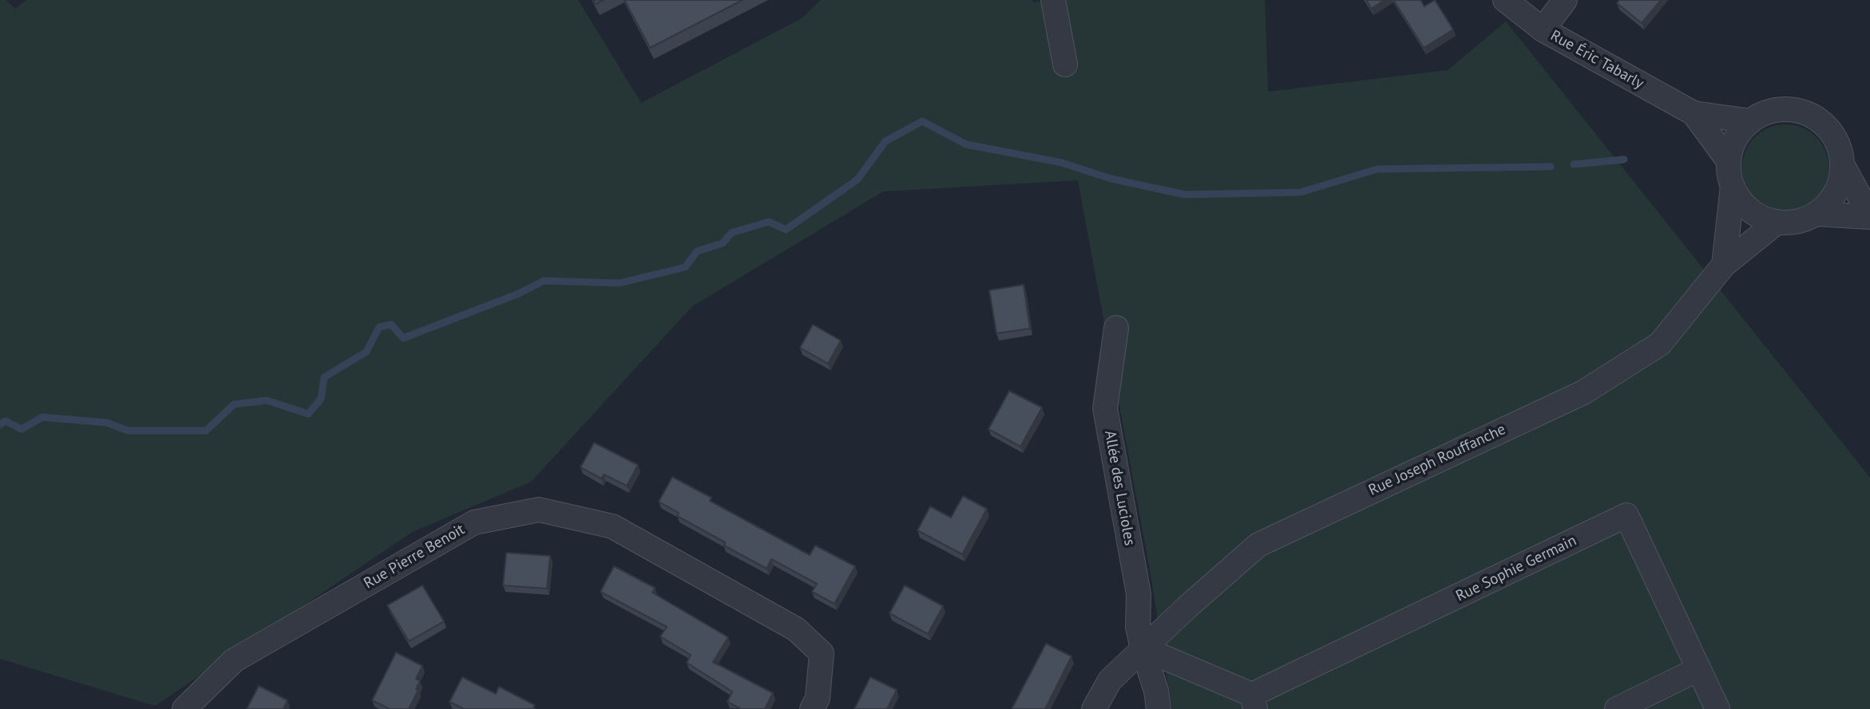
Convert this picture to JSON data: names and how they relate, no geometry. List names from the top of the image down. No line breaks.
{"streets":{"street":["Rue Éric Tabarly","Rue Joseph Rouffanche","Allée des Lucioles","Rue Pierre Benoit","Rue Sophie Germain"]},"crossings":[["Rue Éric Tabarly","Rue Joseph Rouffanche"],["Rue Joseph Rouffanche","Allée des Lucioles"]]}
